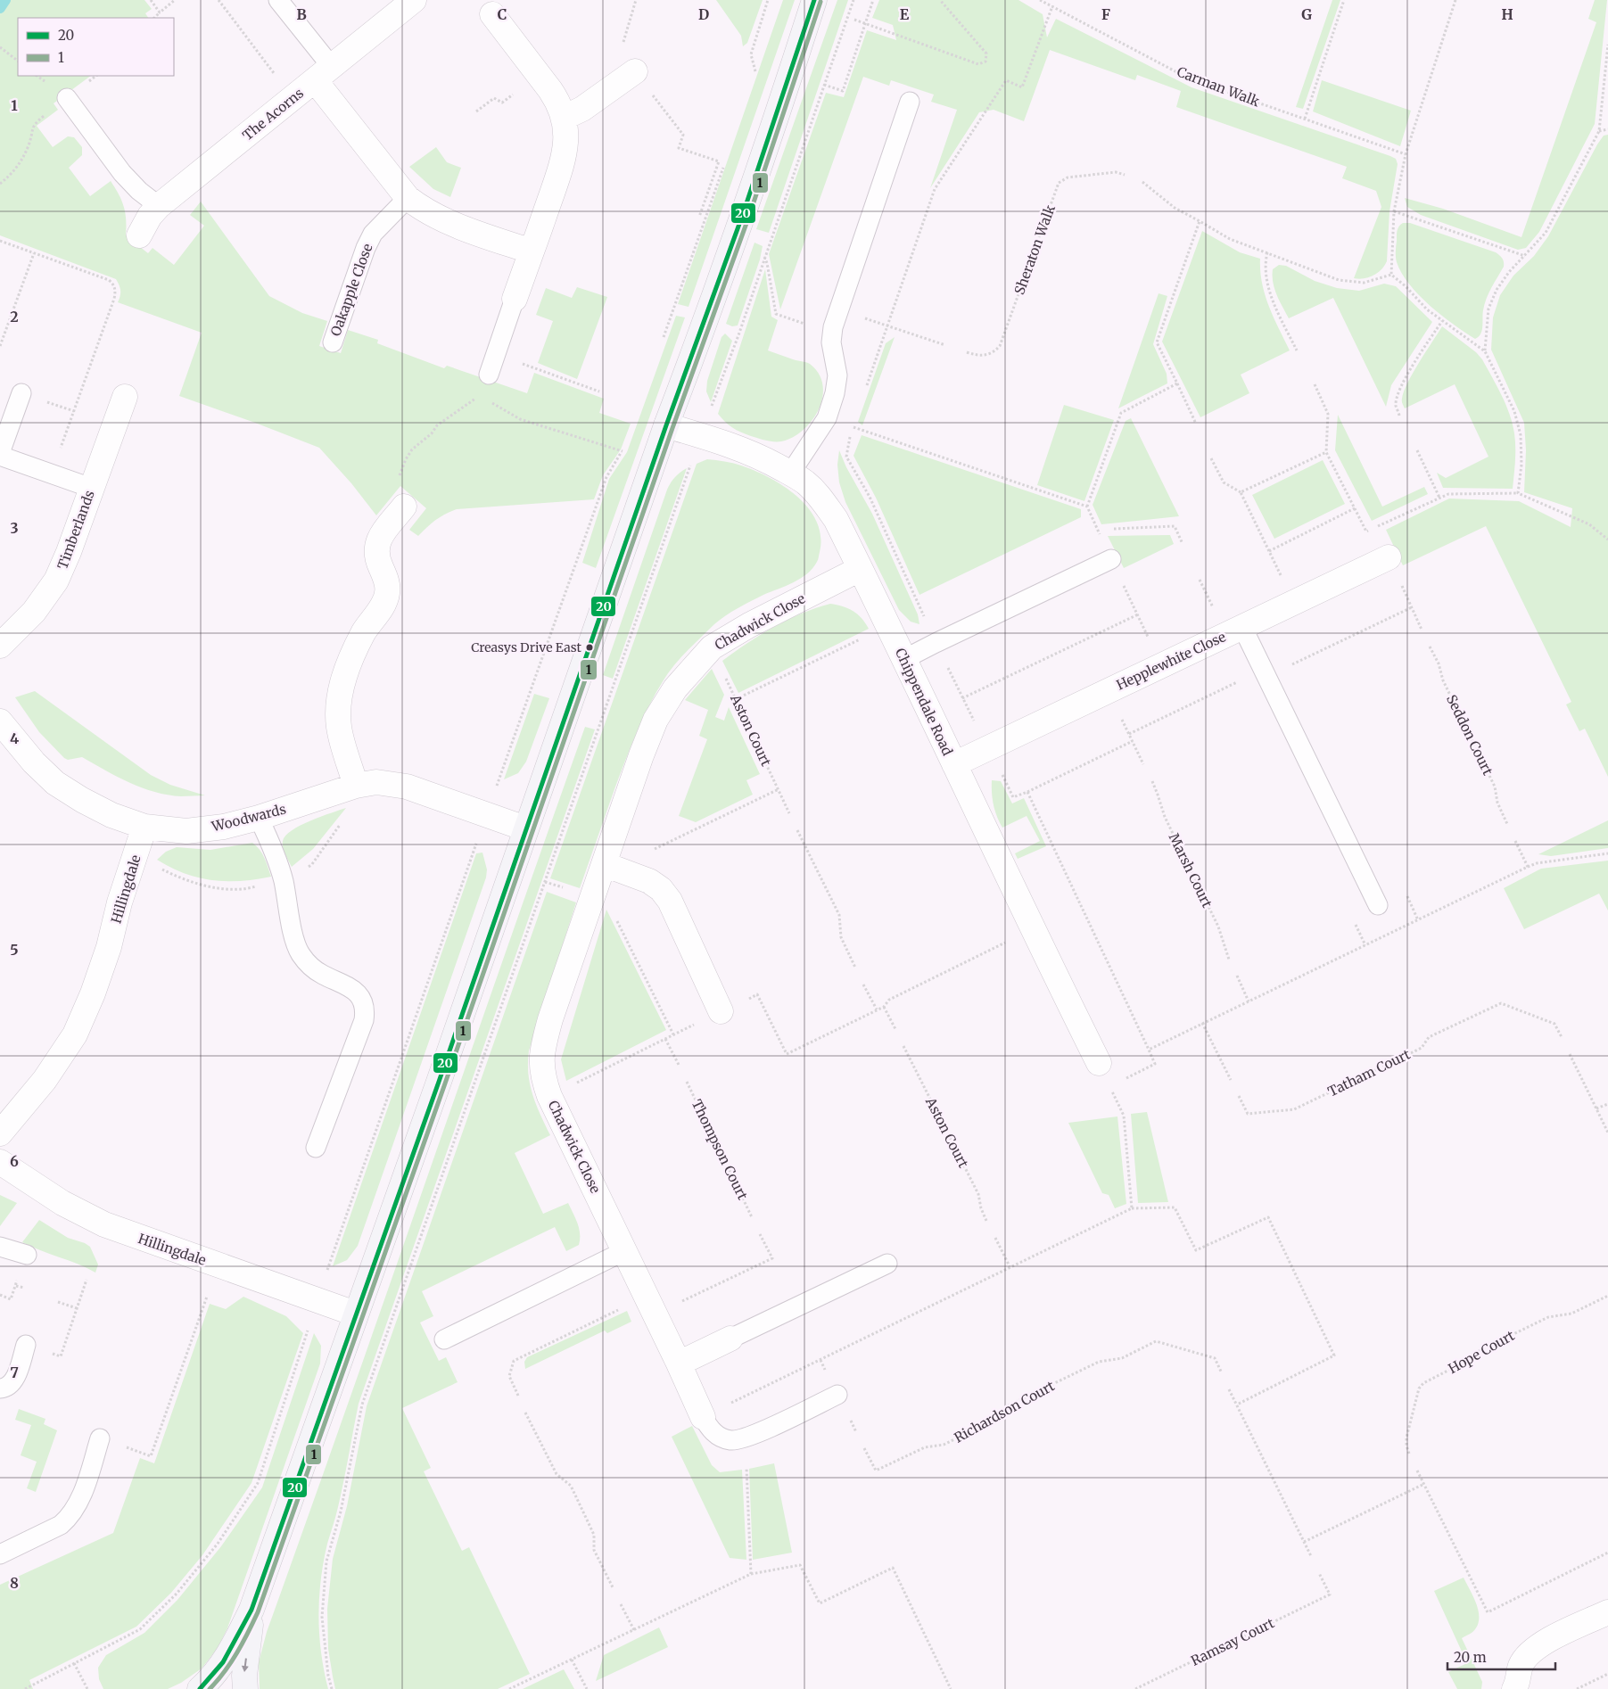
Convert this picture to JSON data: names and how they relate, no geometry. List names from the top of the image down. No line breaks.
{"streets":{"street":["The Acorns","Timberlands","Chadwick Close","Hepplewhite Close","Chippendale Road","Woodwards","Hillingdale"],"lane":["Oakapple Close"],"path":["Carman Walk","Sheraton Walk","Aston Court","Seddon Court","Marsh Court","Tatham Court","Thompson Court","Hope Court","Richardson Court","Ramsay Court"]},"crossings":[["Chadwick Close","Chippendale Road"],["Chadwick Close","Aston Court"],["Hepplewhite Close","Chippendale Road"],["Woodwards","Hillingdale"]],"places":["Creasys Drive East"],"lines":["transit line 20","transit line 1"],"legend":["20","1"],"scale_bar":"20 m","grid":{"columns":["B","C","D","E","F","G","H"],"rows":["1","2","3","4","5","6","7","8"]}}
